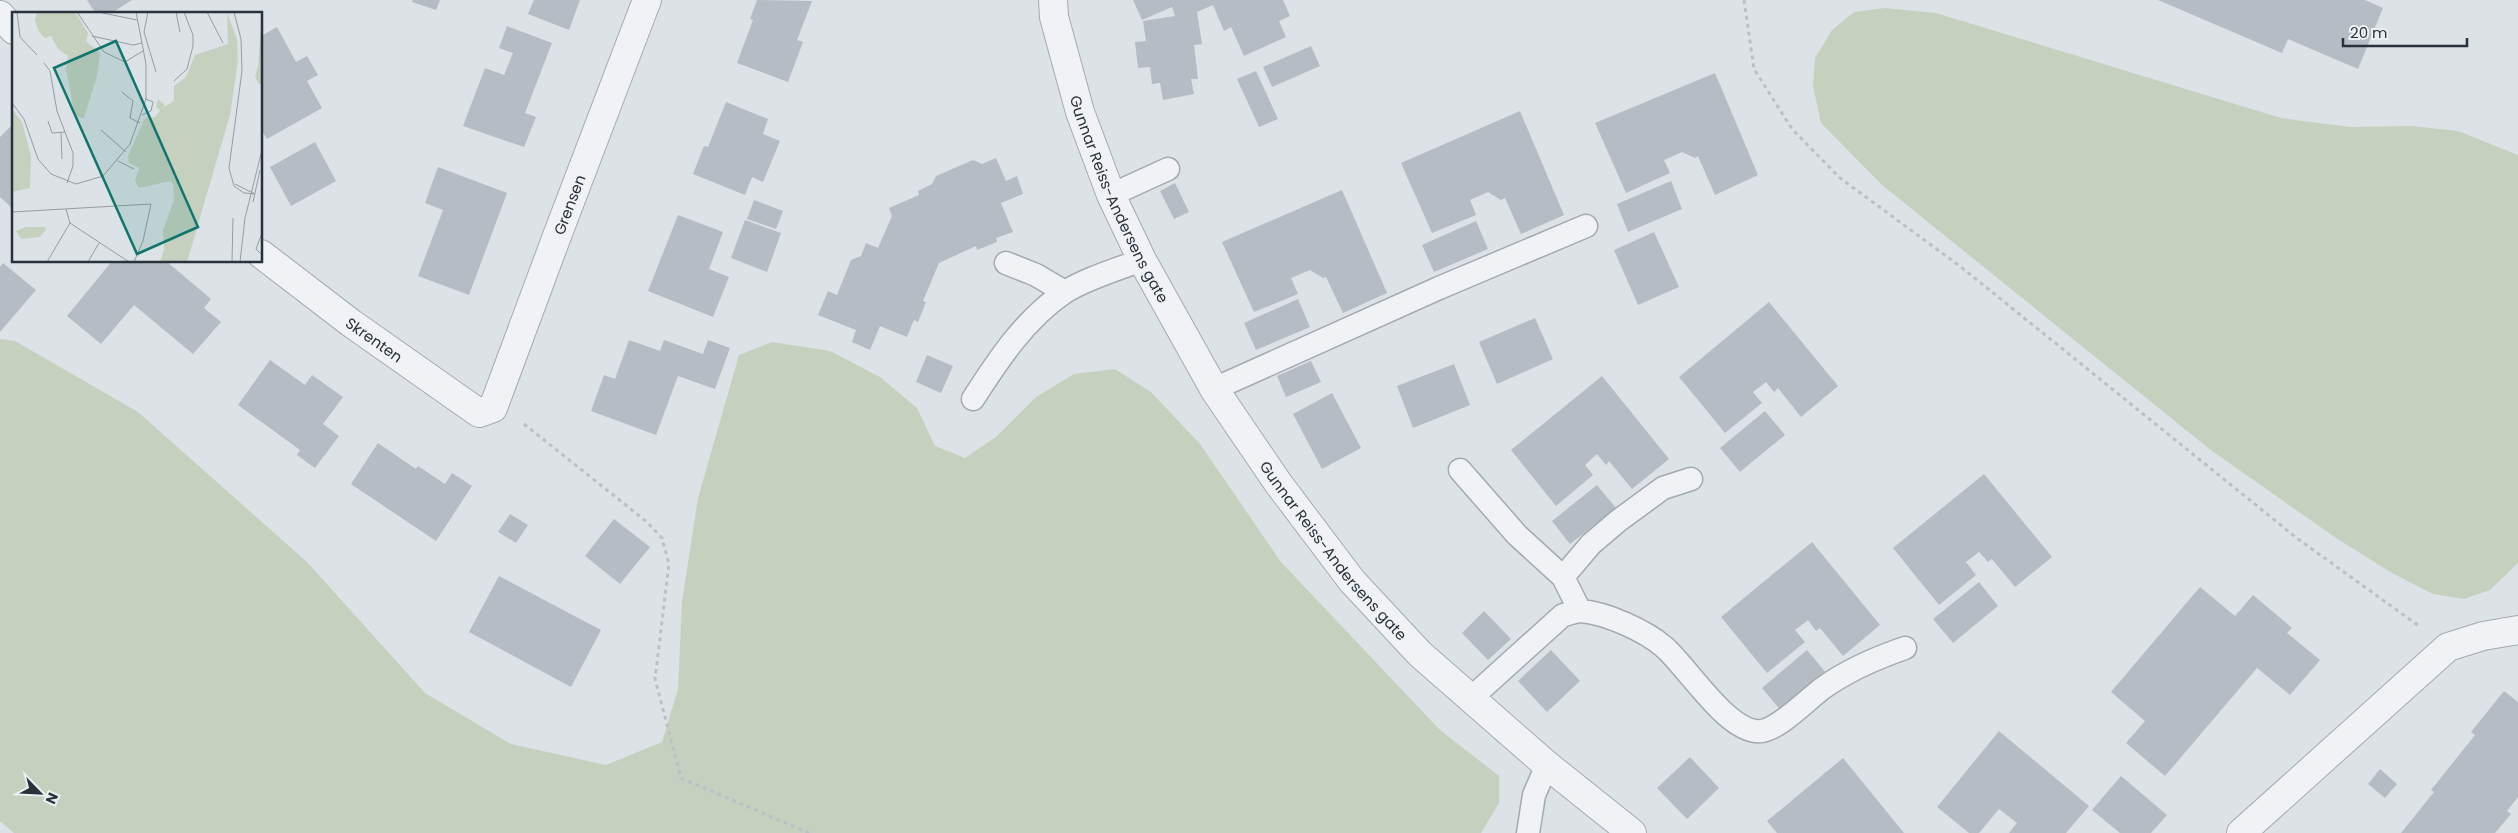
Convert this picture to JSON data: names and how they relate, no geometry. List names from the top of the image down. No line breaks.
{"streets":{"street":["Gunnar Reiss-Andersens gate","Grensen","Skrenten"]},"crossings":[["Grensen","Skrenten"]],"scale_bar":"20 m","north":"bottom right"}
